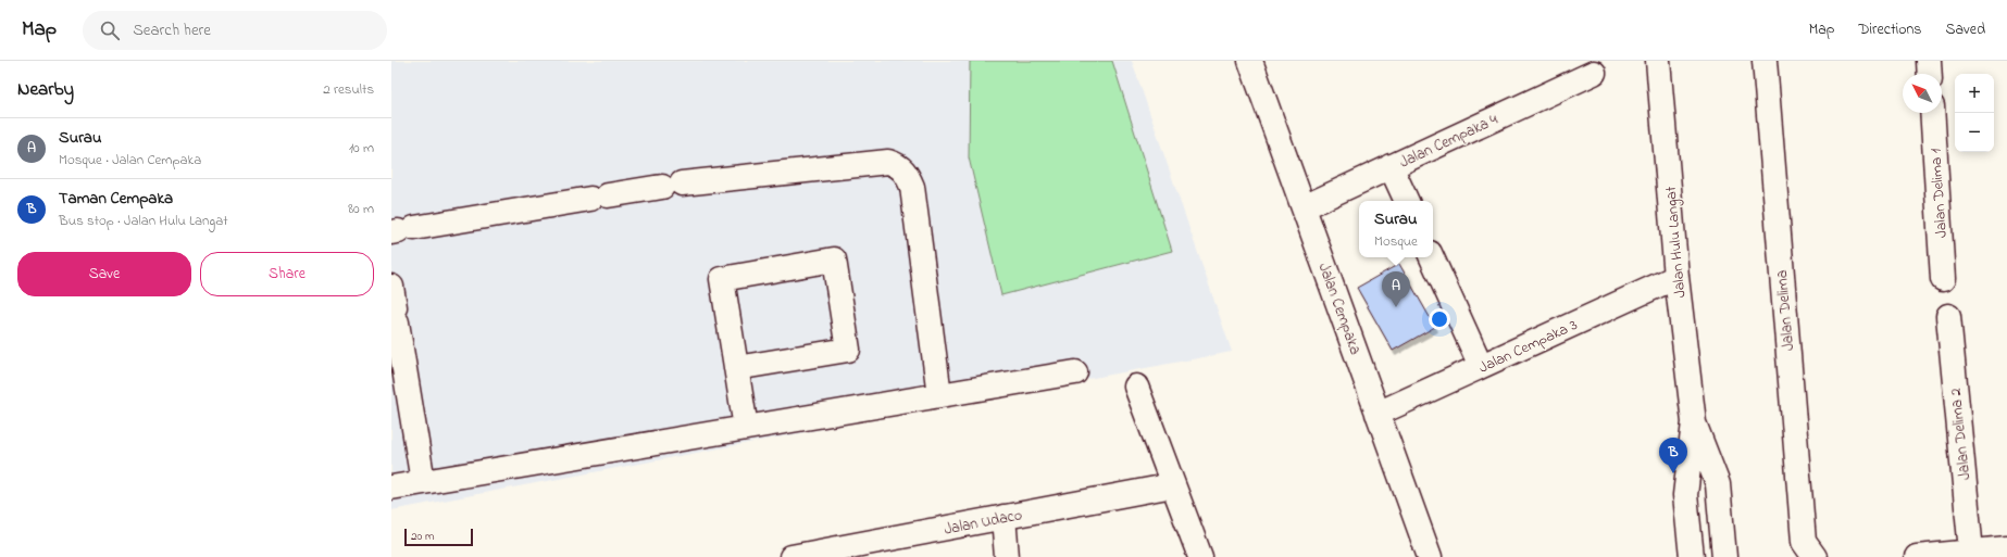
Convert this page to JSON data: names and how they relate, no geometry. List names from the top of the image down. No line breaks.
{"streets":{"street":["Jalan Cempaka 4","Jalan Delima 1","Jalan Hulu Langat","Jalan Cempaka","Jalan Delima","Jalan Cempaka 3","Jalan Delima 2","Jalan Udaco"]},"crossings":[["Jalan Cempaka 4","Jalan Cempaka"],["Jalan Hulu Langat","Jalan Cempaka 3"],["Jalan Cempaka","Jalan Cempaka 3"]],"scale_bar":"20 m","north":"top left","page":{"header":"Map","search":"Search here","nav":["Map","Directions","Saved"],"heading":["Nearby","2 results"],"map_buttons":["+","−"],"list":[{"mark":"A","name":"Surau","note":"Mosque · Jalan Cempaka","value":"10 m"},{"mark":"B","name":"Taman Cempaka","note":"Bus stop · Jalan Hulu Langat","value":"80 m"}],"popup":["Surau","Mosque"],"buttons":["Save","Share"],"pins":["A","B"],"scale":"20 m"}}
